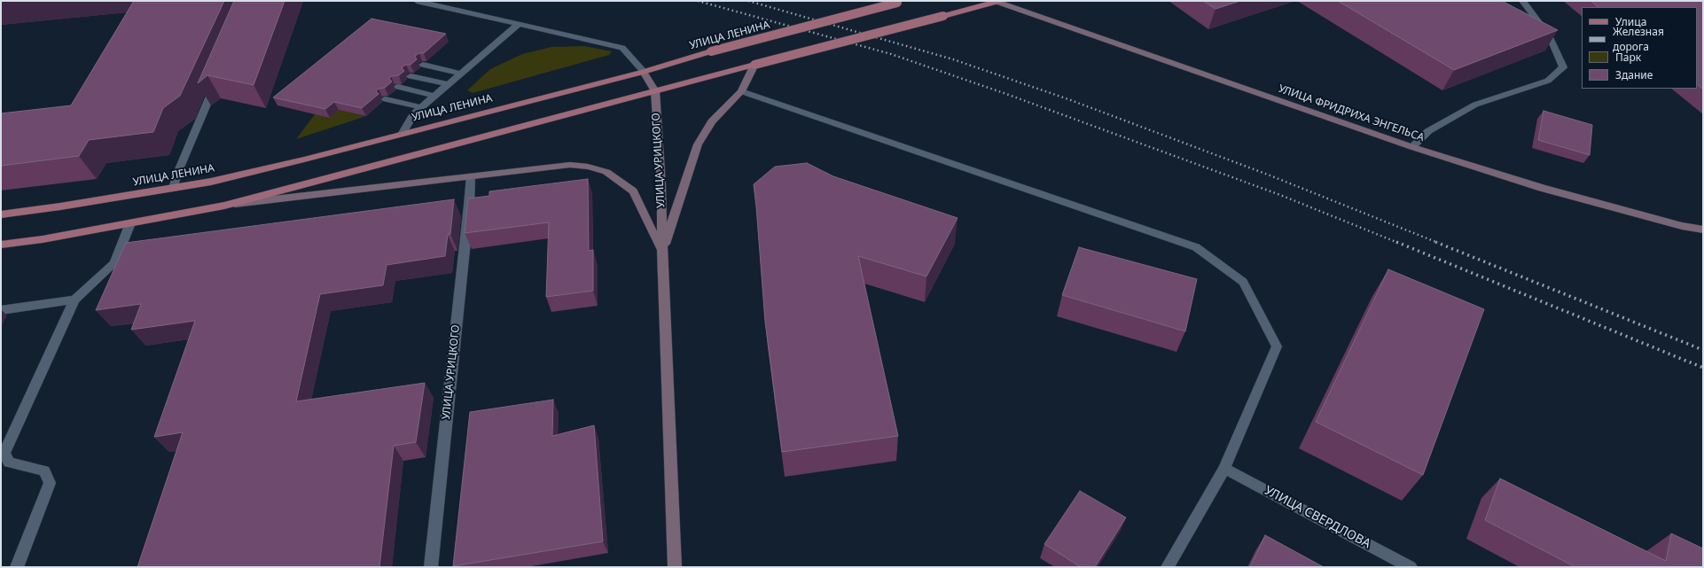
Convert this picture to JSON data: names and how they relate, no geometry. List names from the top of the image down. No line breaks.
{"streets":{"main road":["УЛИЦА ЛЕНИНА","УЛИЦА ФРИДРИХА ЭНГЕЛЬСА","УЛИЦА УРИЦКОГО"],"street":["УЛИЦА СВЕРДЛОВА"]},"crossings":[["УЛИЦА ЛЕНИНА","УЛИЦА УРИЦКОГО"]],"legend":["Улица","Железная дорога","Парк","Здание"]}
